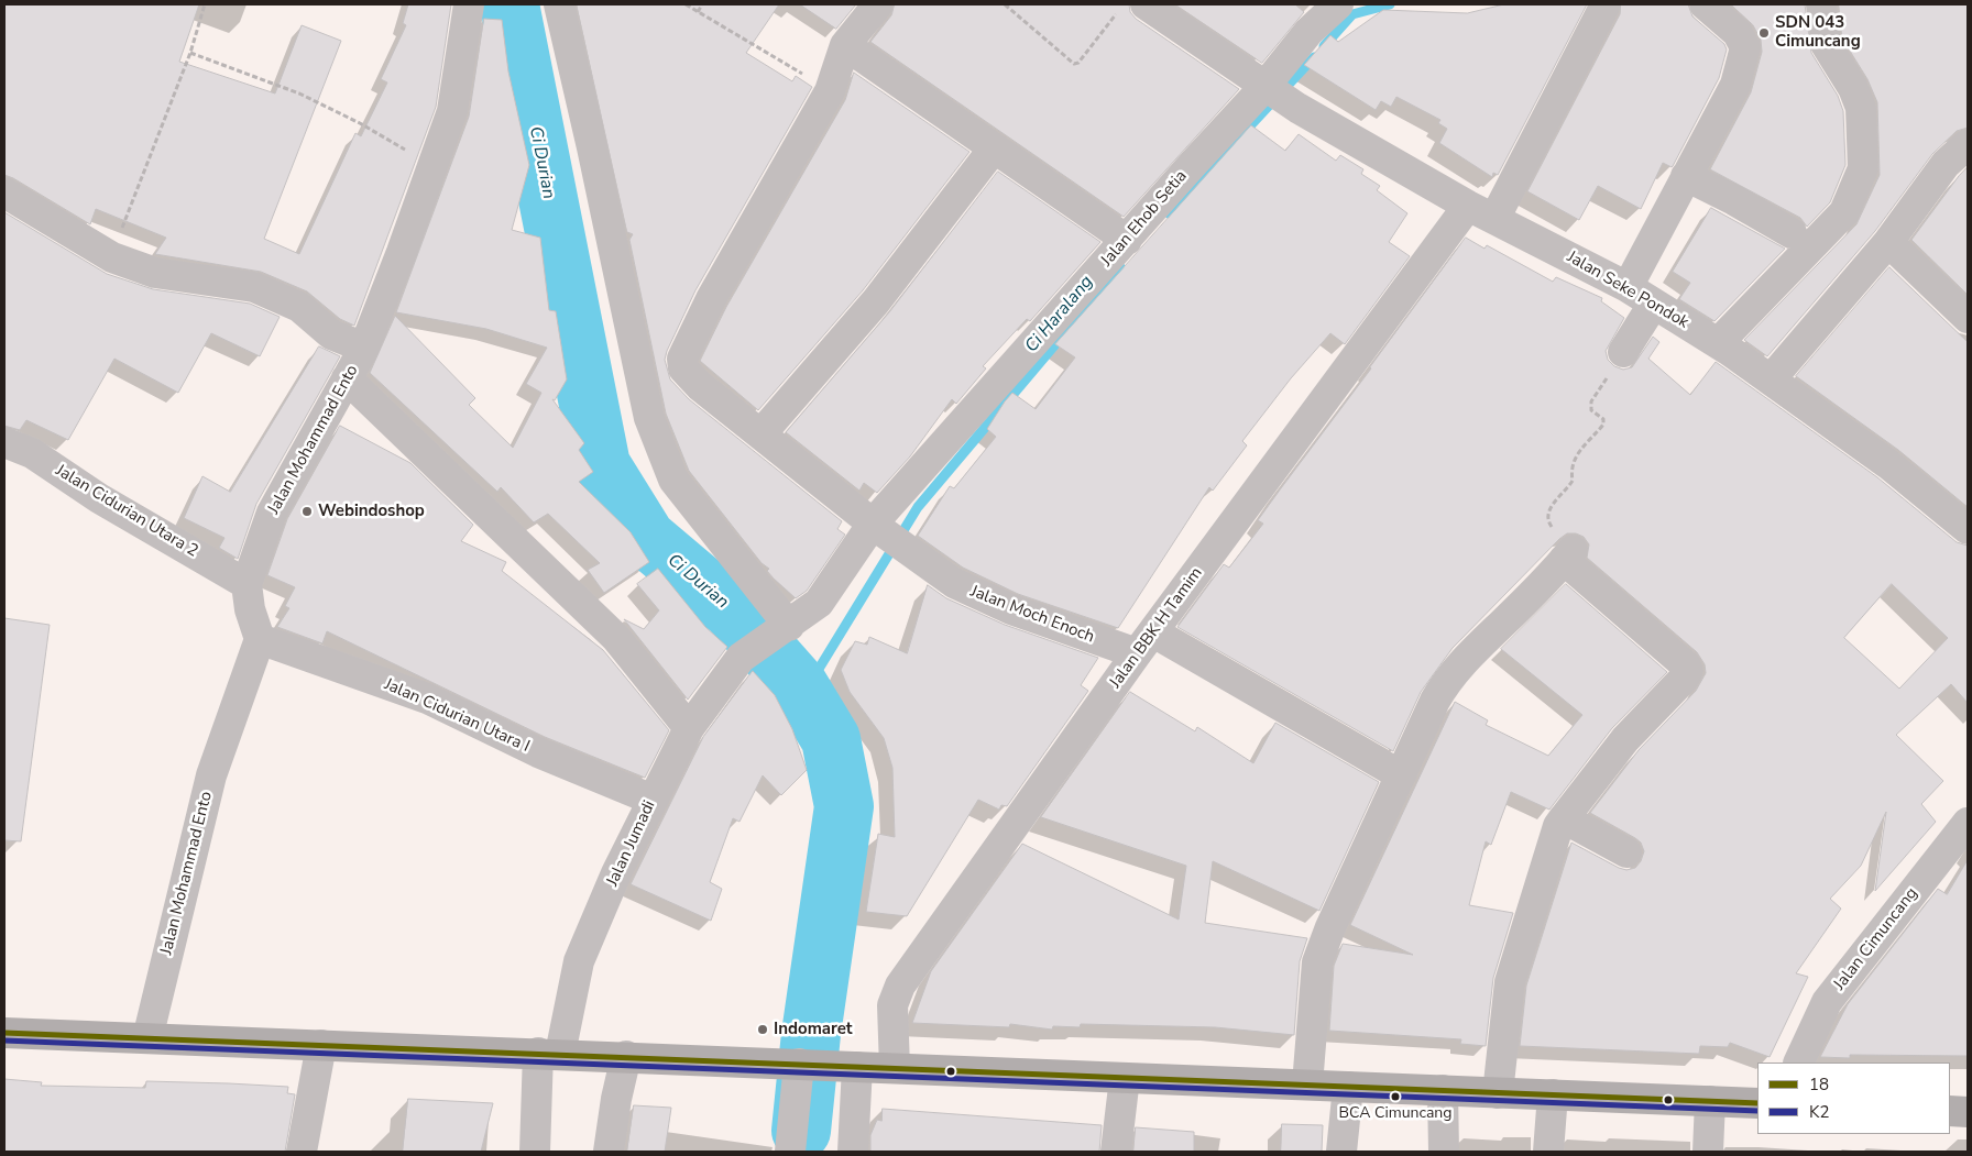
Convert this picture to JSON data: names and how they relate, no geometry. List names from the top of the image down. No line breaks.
{"streets":{"street":["Jalan Ehob Setia","Jalan Seke Pondok","Jalan Mohammad Ento","Jalan Cidurian Utara 2","Jalan Moch Enoch","Jalan BBK H Tamim","Jalan Cidurian Utara I","Jalan Jumadi","Jalan Cimuncang"]},"crossings":[["Jalan Ehob Setia","Jalan Seke Pondok"],["Jalan Ehob Setia","Jalan Moch Enoch"],["Jalan Ehob Setia","Jalan Jumadi"],["Jalan Seke Pondok","Jalan BBK H Tamim"],["Jalan Mohammad Ento","Jalan Cidurian Utara 2"],["Jalan Mohammad Ento","Jalan Cidurian Utara I"],["Jalan Moch Enoch","Jalan BBK H Tamim"],["Jalan Cidurian Utara I","Jalan Jumadi"]],"water":["Ci Durian","Ci Haralang"],"places":["SDN 043 Cimuncang","Webindoshop","Indomaret","BCA Cimuncang"],"lines":["transit line 18","transit line K2"],"legend":["18","K2"]}
